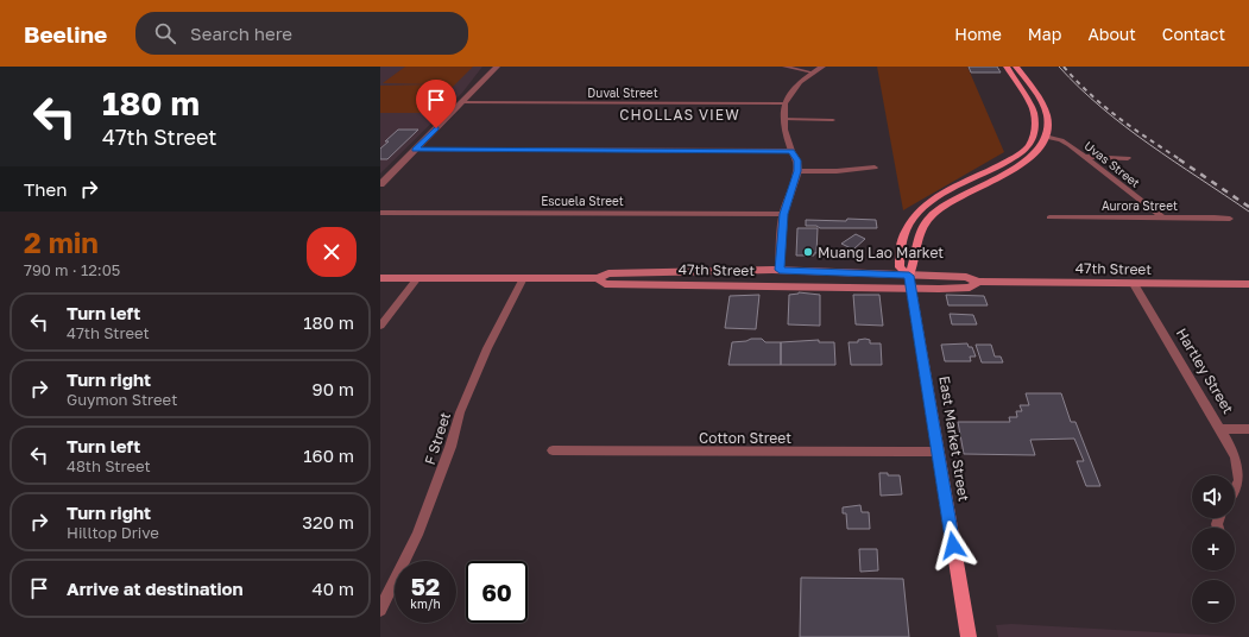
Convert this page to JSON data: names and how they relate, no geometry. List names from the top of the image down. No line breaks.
{"streets":{"main road":["47th Street","East Market Street"],"street":["Duval Street","Uvas Street","Escuela Street","Aurora Street","Hartley Street","Cotton Street","F Street"]},"crossings":[["Uvas Street","Aurora Street"],["Uvas Street","East Market Street"],["47th Street","Hartley Street"],["47th Street","F Street"],["47th Street","East Market Street"],["Cotton Street","East Market Street"]],"districts":["CHOLLAS VIEW"],"places":["Muang Lao Market"],"page":{"header":"Beeline","search":"Search here","nav":["Home","Map","About","Contact"],"turn":["180 m","47th Street"],"then":"Then","heading":["2 min","790 m · 12:05"],"list":[{"name":"Turn left","note":"47th Street","value":"180 m"},{"name":"Turn right","note":"Guymon Street","value":"90 m"},{"name":"Turn left","note":"48th Street","value":"160 m"},{"name":"Turn right","note":"Hilltop Drive","value":"320 m"},{"name":"Arrive at destination","value":"40 m"}],"map_buttons":["+","−"],"speed":"52 km/h","limit":"60"}}
